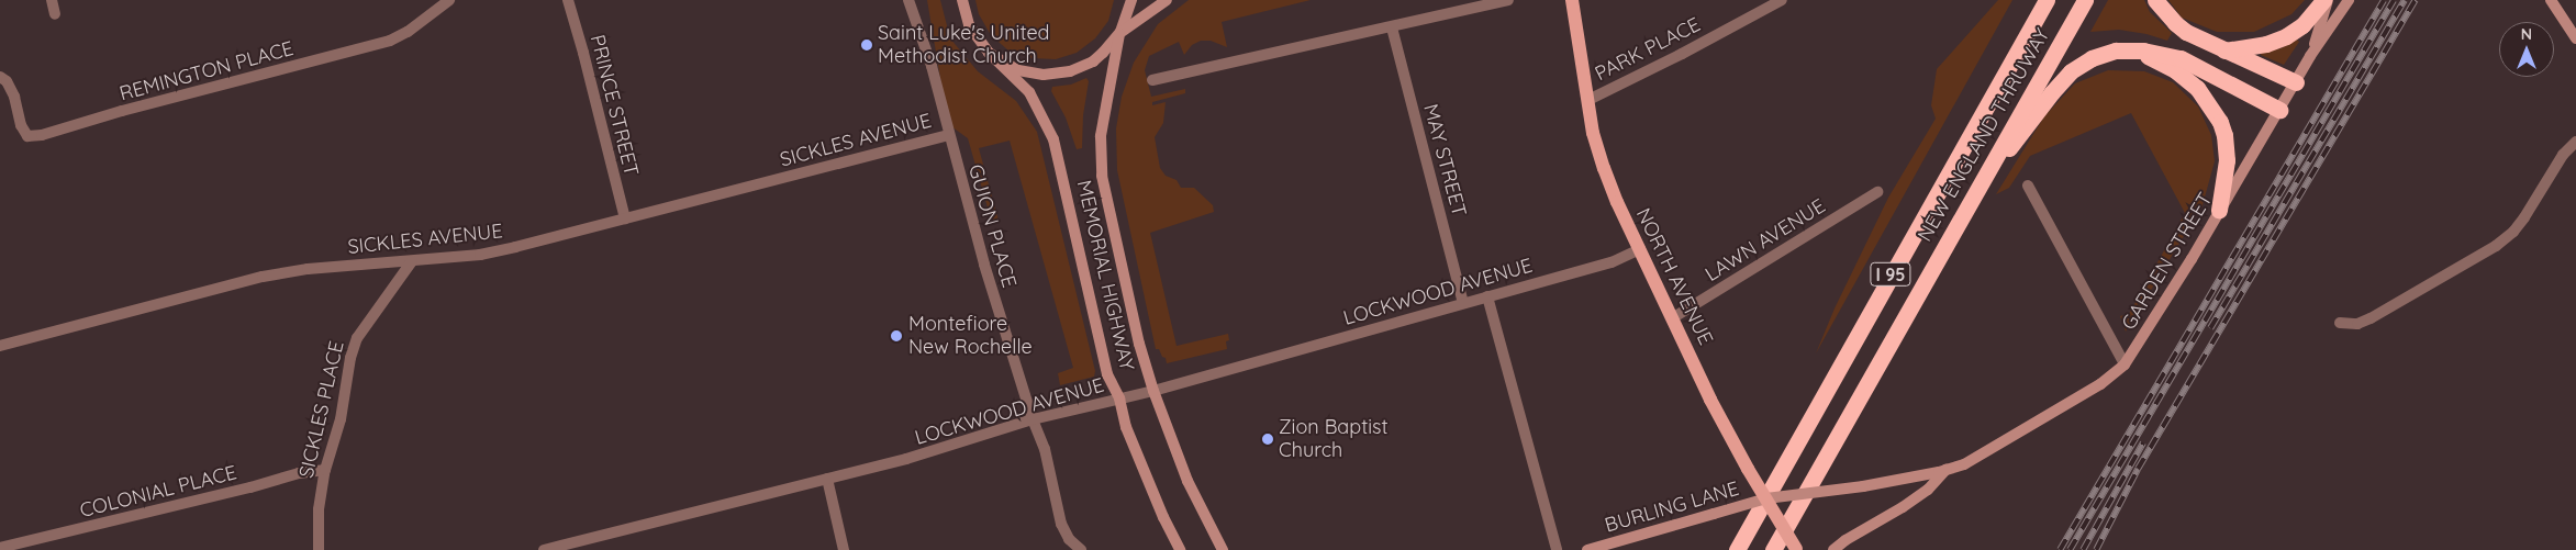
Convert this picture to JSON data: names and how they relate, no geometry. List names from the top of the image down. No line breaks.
{"streets":{"highway":["NEW ENGLAND THRUWAY","I 95"],"main road":["GARDEN STREET","MEMORIAL HIGHWAY","NORTH AVENUE","BURLING LANE"],"street":["PARK PLACE","REMINGTON PLACE","PRINCE STREET","SICKLES AVENUE","MAY STREET","GUION PLACE","LAWN AVENUE","LOCKWOOD AVENUE","SICKLES PLACE","COLONIAL PLACE"]},"crossings":[["PARK PLACE","NORTH AVENUE"],["PRINCE STREET","SICKLES AVENUE"],["SICKLES AVENUE","GUION PLACE"],["SICKLES AVENUE","SICKLES PLACE"],["MAY STREET","LOCKWOOD AVENUE"],["GUION PLACE","LOCKWOOD AVENUE"],["LAWN AVENUE","NORTH AVENUE"],["GARDEN STREET","NORTH AVENUE"],["GARDEN STREET","BURLING LANE"],["MEMORIAL HIGHWAY","LOCKWOOD AVENUE"],["NORTH AVENUE","LOCKWOOD AVENUE"],["NORTH AVENUE","BURLING LANE"],["SICKLES PLACE","COLONIAL PLACE"]],"places":["Saint Luke's United Methodist Church","Montefiore New Rochelle","Zion Baptist Church"],"north":"top"}
